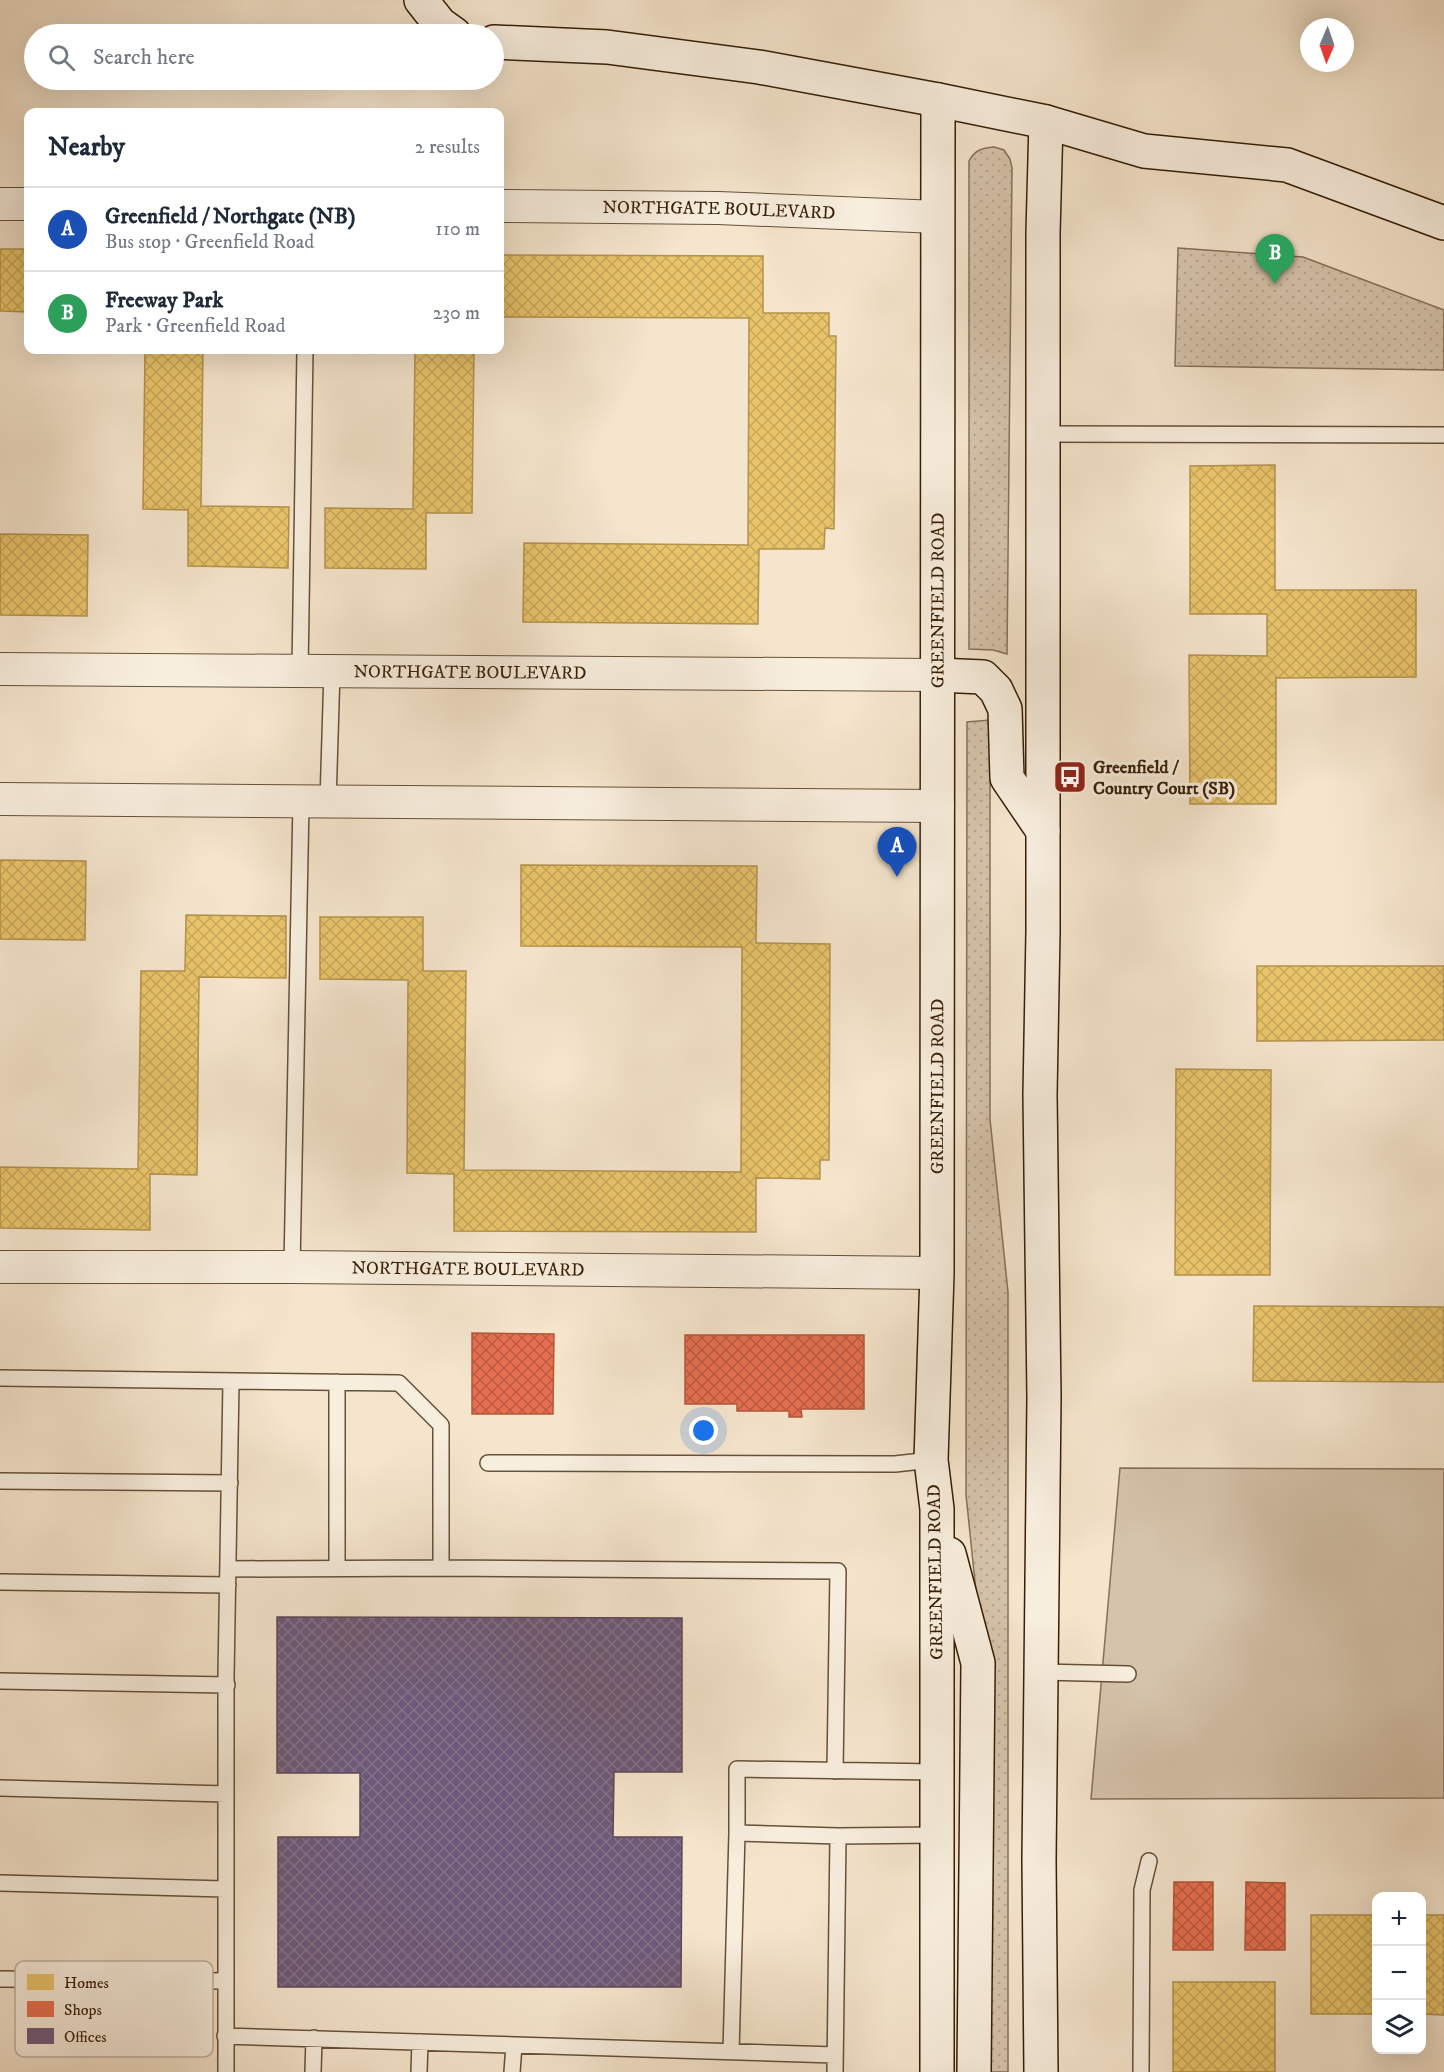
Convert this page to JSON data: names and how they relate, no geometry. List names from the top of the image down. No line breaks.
{"streets":{"main road":["GREENFIELD ROAD"],"street":["NORTHGATE BOULEVARD"]},"crossings":[["NORTHGATE BOULEVARD","GREENFIELD ROAD"]],"places":{"bus stop":["Greenfield / Country Court (SB)"]},"legend":["Homes","Shops","Offices"],"north":"bottom","page":{"search":"Search here","heading":["Nearby","2 results"],"list":[{"mark":"A","name":"Greenfield / Northgate (NB)","note":"Bus stop · Greenfield Road","value":"110 m"},{"mark":"B","name":"Freeway Park","note":"Park · Greenfield Road","value":"230 m"}],"pins":["B","A"],"map_buttons":["+","−"]}}
